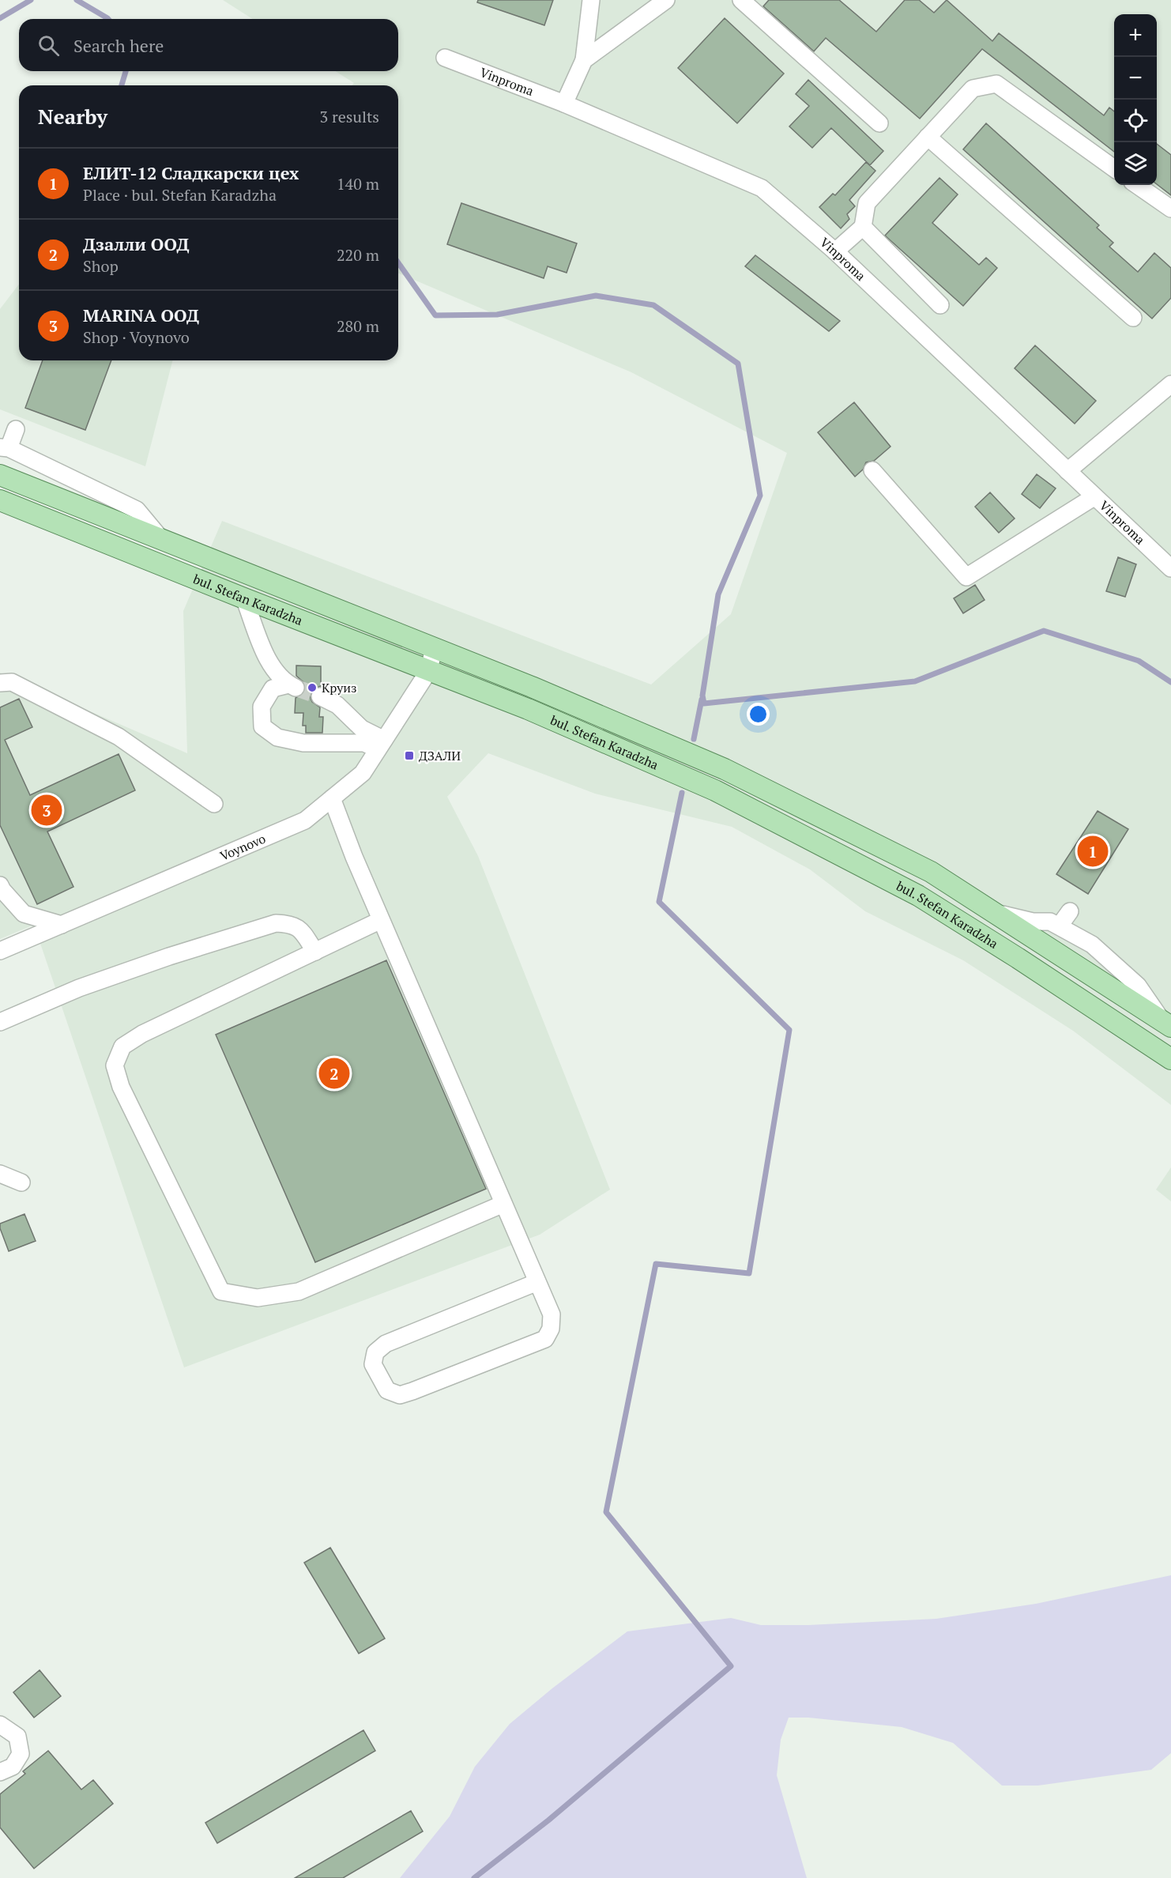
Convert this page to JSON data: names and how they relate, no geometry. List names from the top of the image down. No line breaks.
{"streets":{"main road":["bul. Stefan Karadzha"],"street":["Vinproma","Voynovo"]},"crossings":[["bul. Stefan Karadzha","Voynovo"]],"places":{"other":["Круиз"],"transit":["ДЗАЛИ"]},"page":{"map_buttons":["+","−"],"search":"Search here","heading":["Nearby","3 results"],"list":[{"mark":"1","name":"ЕЛИТ-12 Сладкарски цех","note":"Place · bul. Stefan Karadzha","value":"140 m"},{"mark":"2","name":"Дзалли ООД","note":"Shop","value":"220 m"},{"mark":"3","name":"MARINA ООД","note":"Shop · Voynovo","value":"280 m"}],"pins":["3","1","2"]}}
